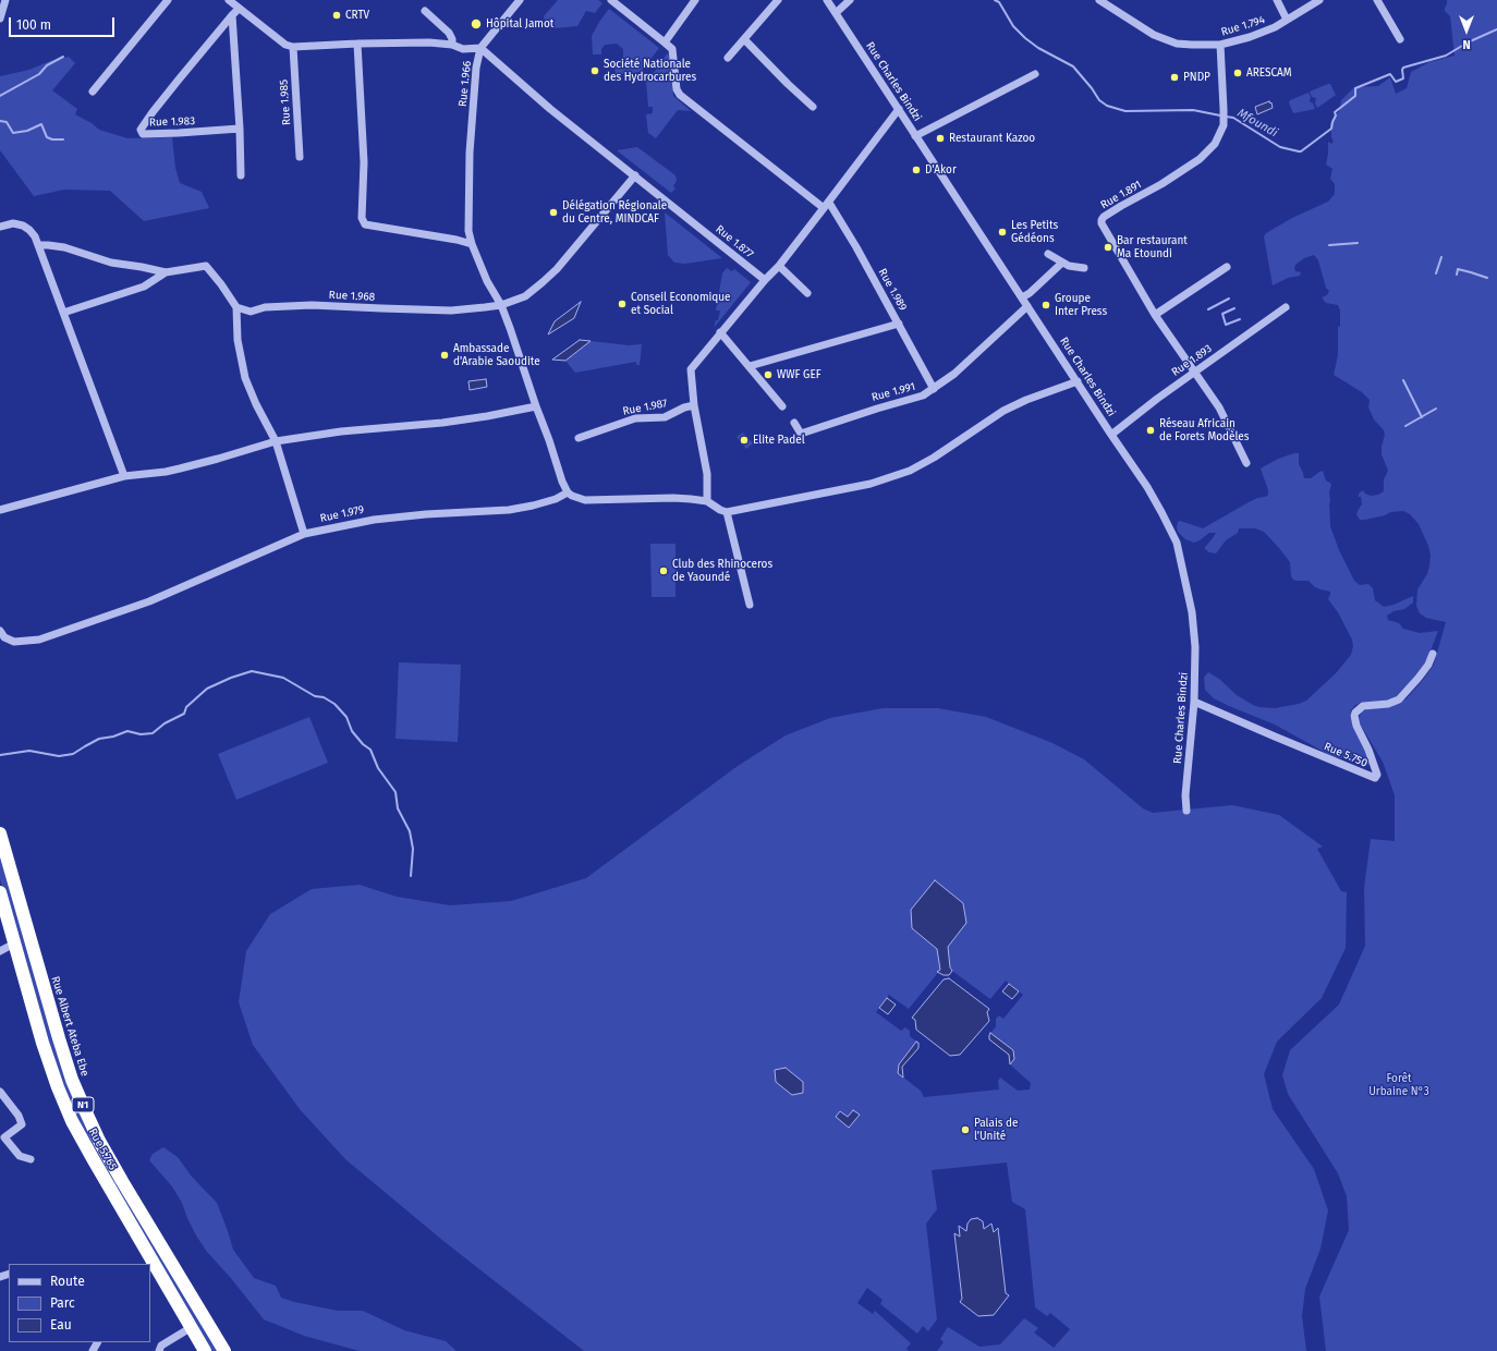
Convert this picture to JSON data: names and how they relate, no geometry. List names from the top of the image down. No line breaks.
{"streets":{"highway":["Rue Albert Ateba Ebe","N1","Rue 5.765"],"street":["Rue 1.794","Rue Charles Bindzi","Rue 1.966","Rue 1.985","Rue 1.983","Rue 1.891","Rue 1.877","Rue 1.989","Rue 1.968","Rue 1.893","Rue 1.991","Rue 1.987","Rue 1.979","Rue 5.750"]},"crossings":[["Rue 1.794","Rue 1.891"],["Rue Charles Bindzi","Rue 1.893"],["Rue Charles Bindzi","Rue 1.991"],["Rue Charles Bindzi","Rue 5.750"],["Rue 1.966","Rue 1.985"],["Rue 1.966","Rue 1.877"],["Rue 1.966","Rue 1.968"],["Rue 1.966","Rue 1.979"],["Rue 1.891","Rue 1.893"],["Rue 1.877","Rue 1.968"],["Rue 1.989","Rue 1.991"],["N1","Rue 5.765"]],"water":["Mfoundi"],"parks":["Forêt Urbaine N°3"],"places":["CRTV","Hôpital Jamot","Société Nationale des Hydrocarbures","ARESCAM","PNDP","Restaurant Kazoo","D'Akor","Délégation Régionale du Centre, MINDCAF","Les Petits Gédéons","Bar restaurant Ma Etoundi","Conseil Economique et Social","Groupe Inter Press","Ambassade d'Arabie Saoudite","WWF GEF","Réseau Africain de Forets Modèles","Elite Padel","Club des Rhinoceros de Yaoundé","Palais de l'Unité"],"legend":["Route","Parc","Eau"],"scale_bar":"100 m","north":"bottom"}
